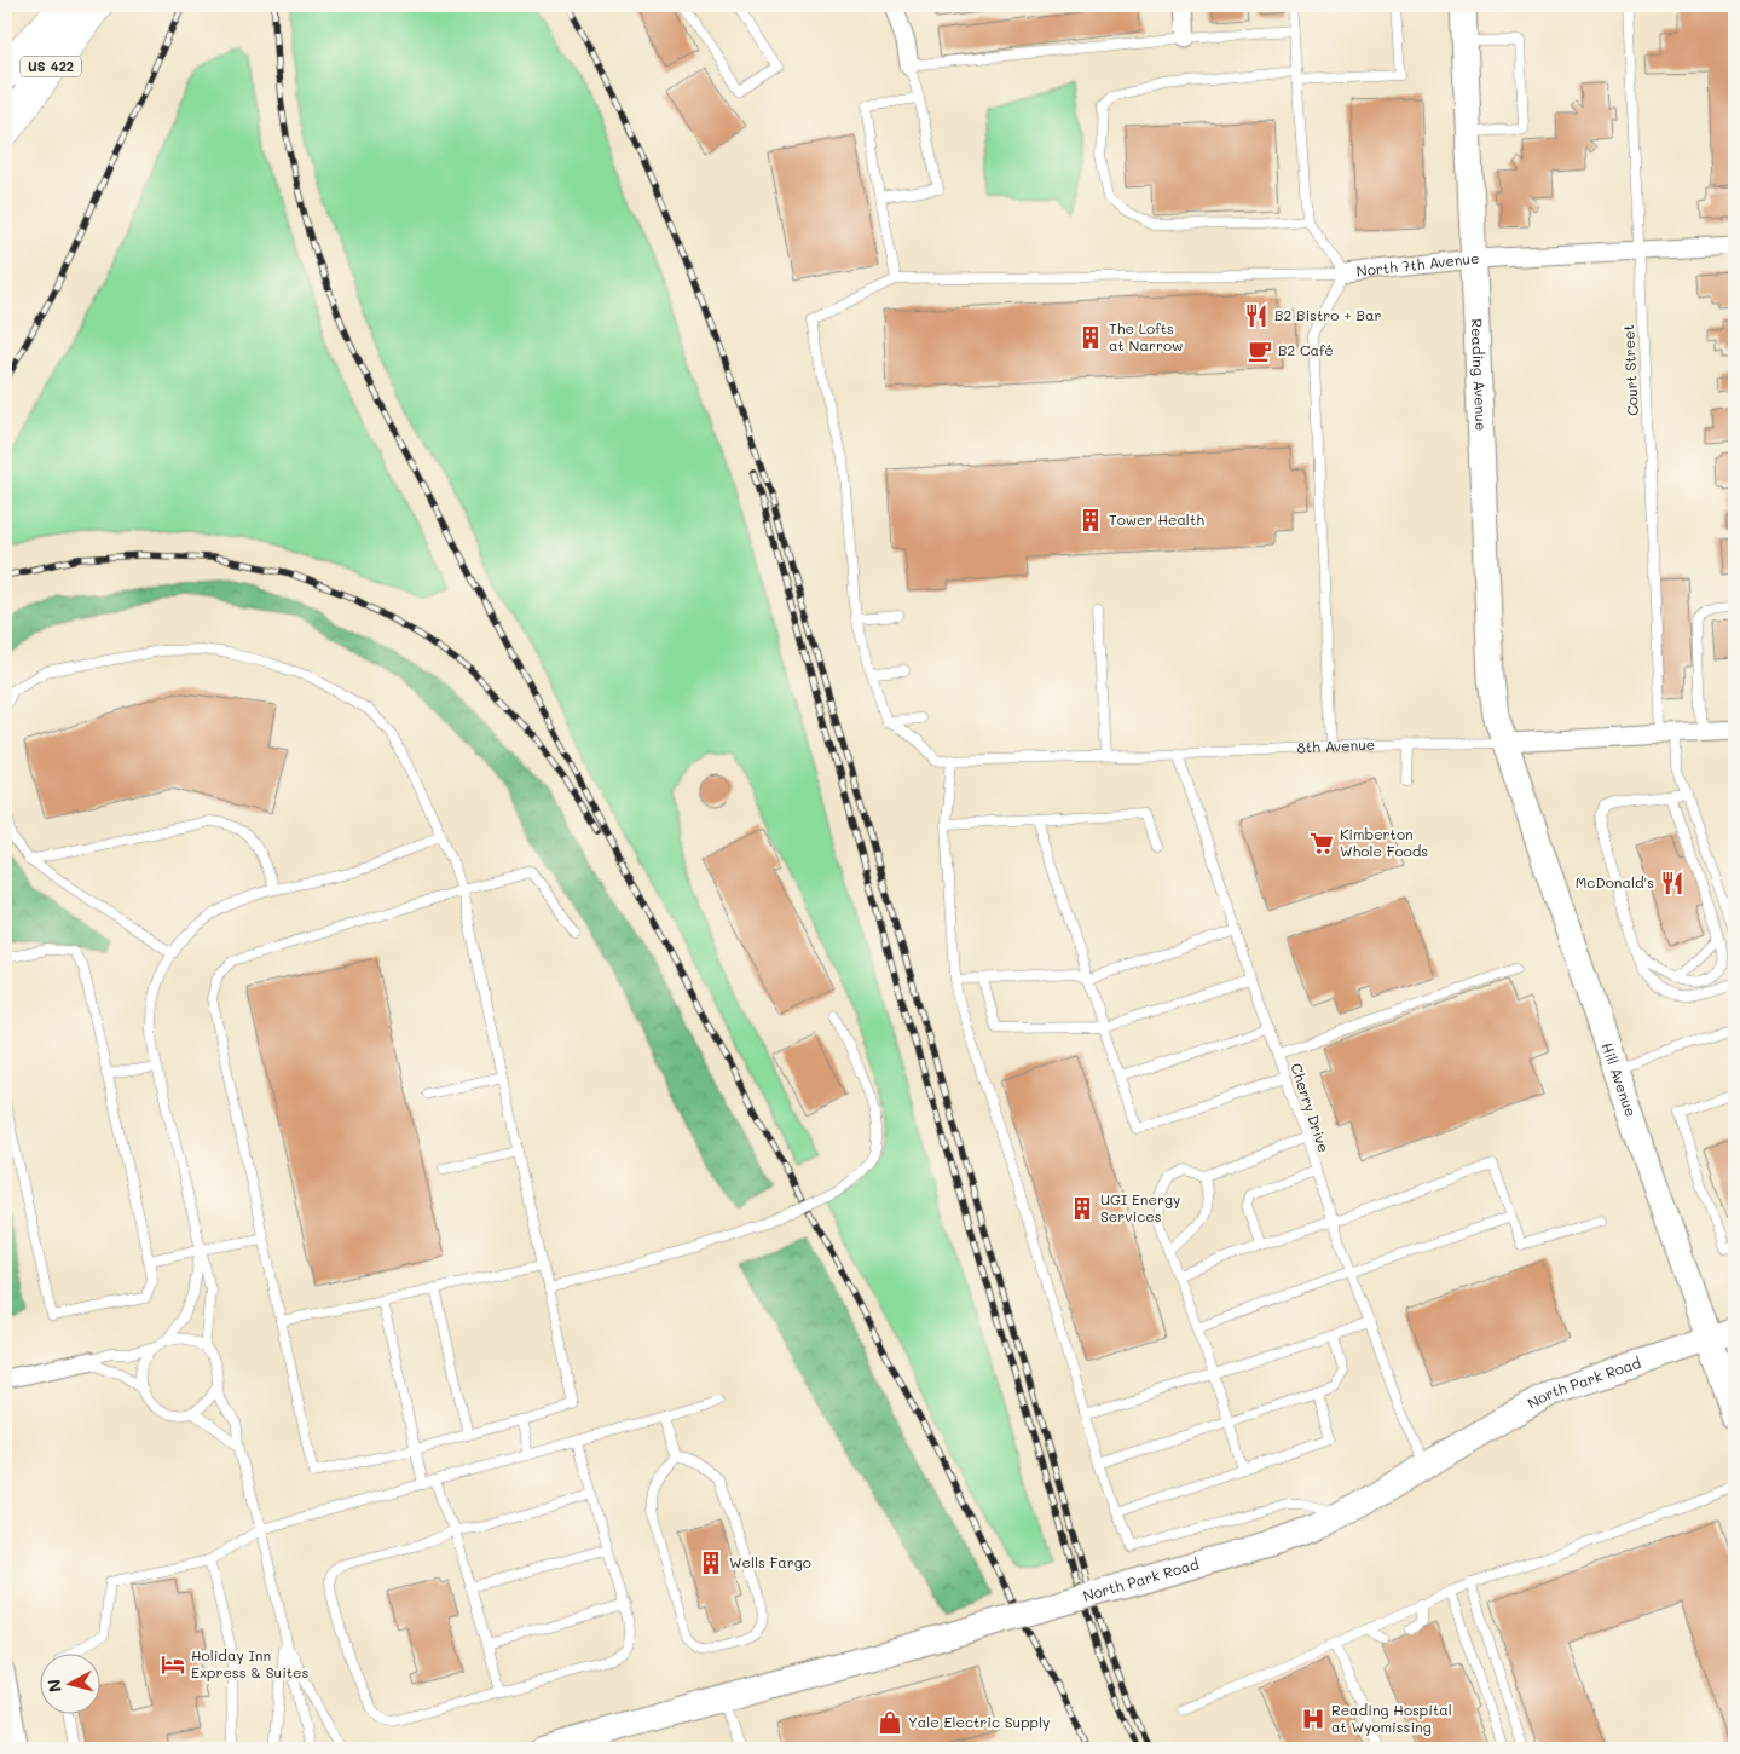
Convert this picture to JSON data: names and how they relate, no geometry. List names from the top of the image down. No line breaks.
{"streets":{"highway":["US 422"],"street":["North 7th Avenue","Reading Avenue","8th Avenue","Hill Avenue","North Park Road"],"lane":["Court Street","Cherry Drive"]},"crossings":[["North 7th Avenue","Court Street"],["North 7th Avenue","Reading Avenue"],["Court Street","8th Avenue"],["Reading Avenue","8th Avenue"],["Reading Avenue","Hill Avenue"],["8th Avenue","Hill Avenue"],["8th Avenue","Cherry Drive"],["Hill Avenue","North Park Road"],["Cherry Drive","North Park Road"]],"places":{"restaurant":["B2 Bistro + Bar","McDonald's"],"building":["The Lofts at Narrow","Tower Health","UGI Energy Services","Wells Fargo"],"cafe":["B2 Café"],"supermarket":["Kimberton Whole Foods"],"hotel":["Holiday Inn Express & Suites"],"hospital":["Reading Hospital at Wyomissing"],"shop":["Yale Electric Supply"]},"north":"left"}
